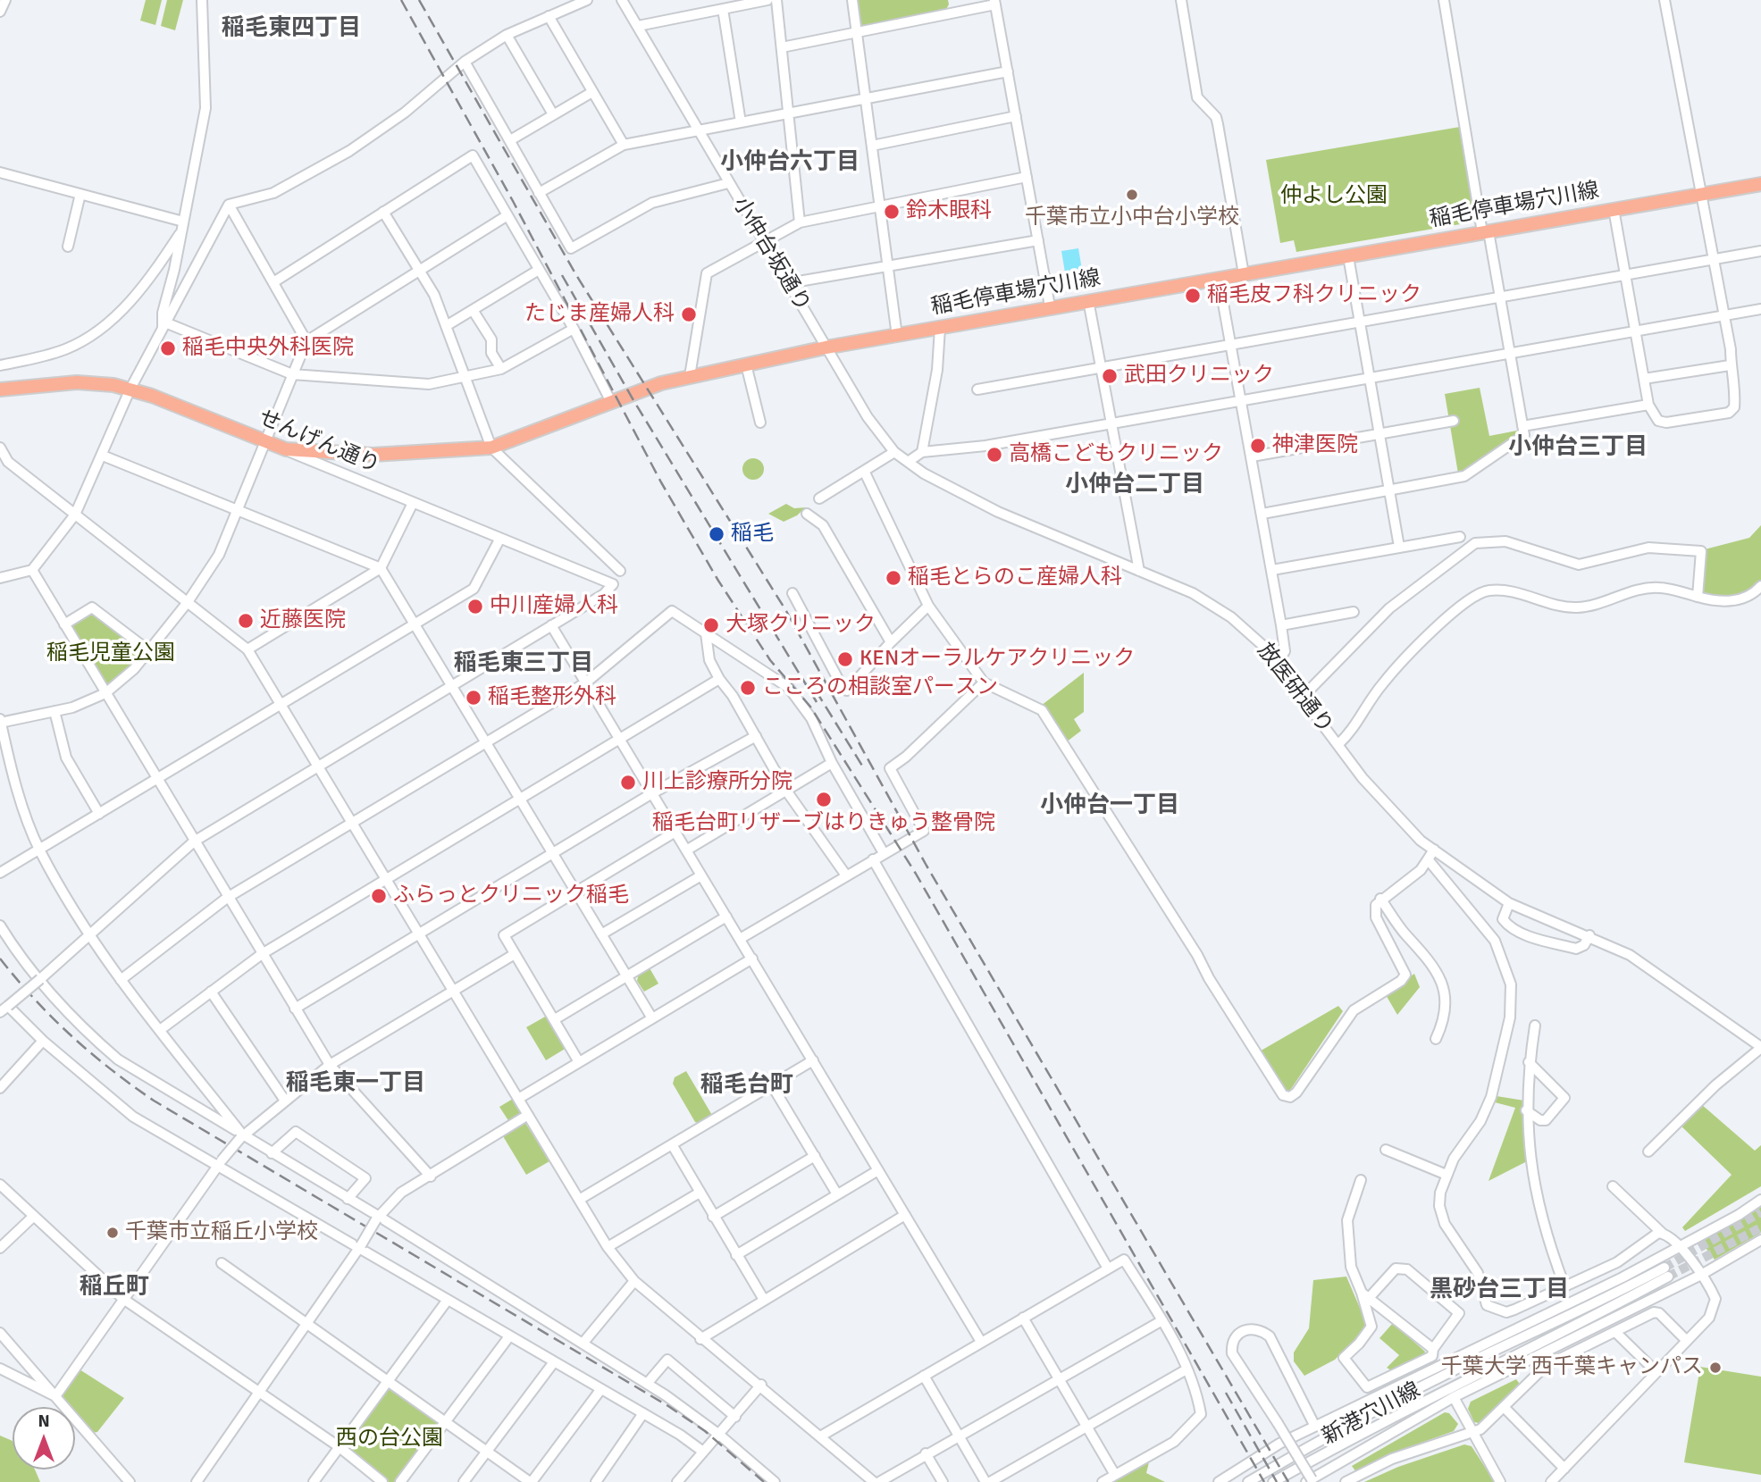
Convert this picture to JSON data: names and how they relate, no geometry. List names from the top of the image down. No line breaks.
{"streets":{"main road":["稲毛停車場穴川線","せんげん通り"],"street":["小仲台坂通り","放医研通り","新港穴川線"]},"crossings":[["稲毛停車場穴川線","小仲台坂通り"],["稲毛停車場穴川線","せんげん通り"],["稲毛停車場穴川線","放医研通り"],["小仲台坂通り","放医研通り"]],"districts":["稲毛東四丁目","小仲台六丁目","小仲台三丁目","小仲台二丁目","稲毛東三丁目","小仲台一丁目","稲毛東一丁目","稲毛台町","稲丘町","黒砂台三丁目"],"parks":["仲よし公園","稲毛児童公園","西の台公園"],"places":["千葉市立小中台小学校","鈴木眼科","稲毛皮フ科クリニック","たじま産婦人科","稲毛中央外科医院","武田クリニック","神津医院","高橋こどもクリニック","稲毛","稲毛とらのこ産婦人科","中川産婦人科","近藤医院","大塚クリニック","KENオーラルケアクリニック","こころの相談室パースン","稲毛整形外科","川上診療所分院","稲毛台町リザーブはりきゅう整骨院","ふらっとクリニック稲毛","千葉市立稲丘小学校","千葉大学 西千葉キャンパス"],"north":"top"}
